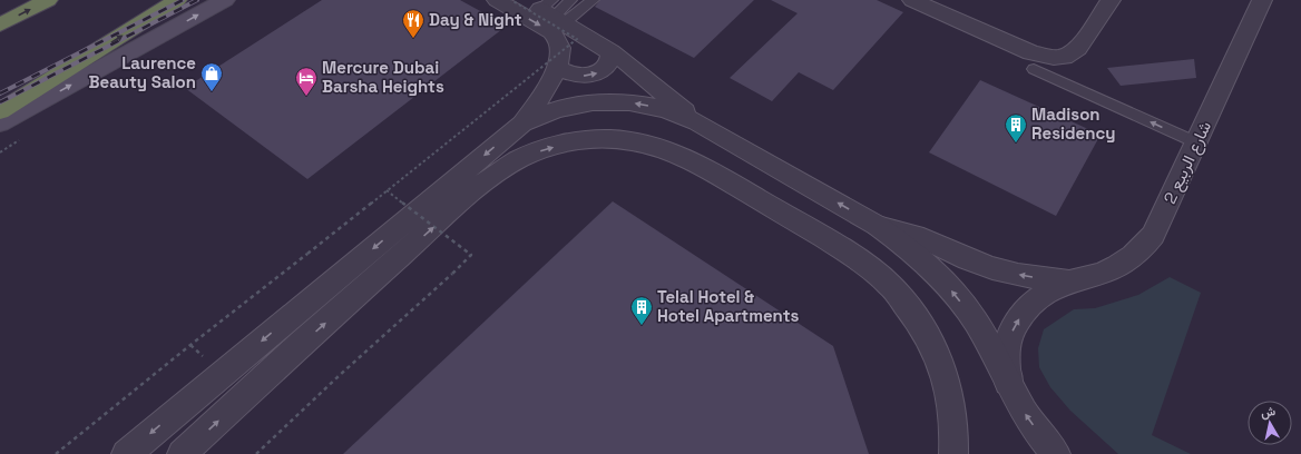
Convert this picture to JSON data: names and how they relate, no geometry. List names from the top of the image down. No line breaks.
{"streets":{"street":["شارع الربيع 2"]},"places":{"restaurant":["Day & Night"],"shop":["Laurence Beauty Salon"],"hotel":["Mercure Dubai Barsha Heights"],"building":["Madison Residency","Telal Hotel & Hotel Apartments"]},"north":"top"}
